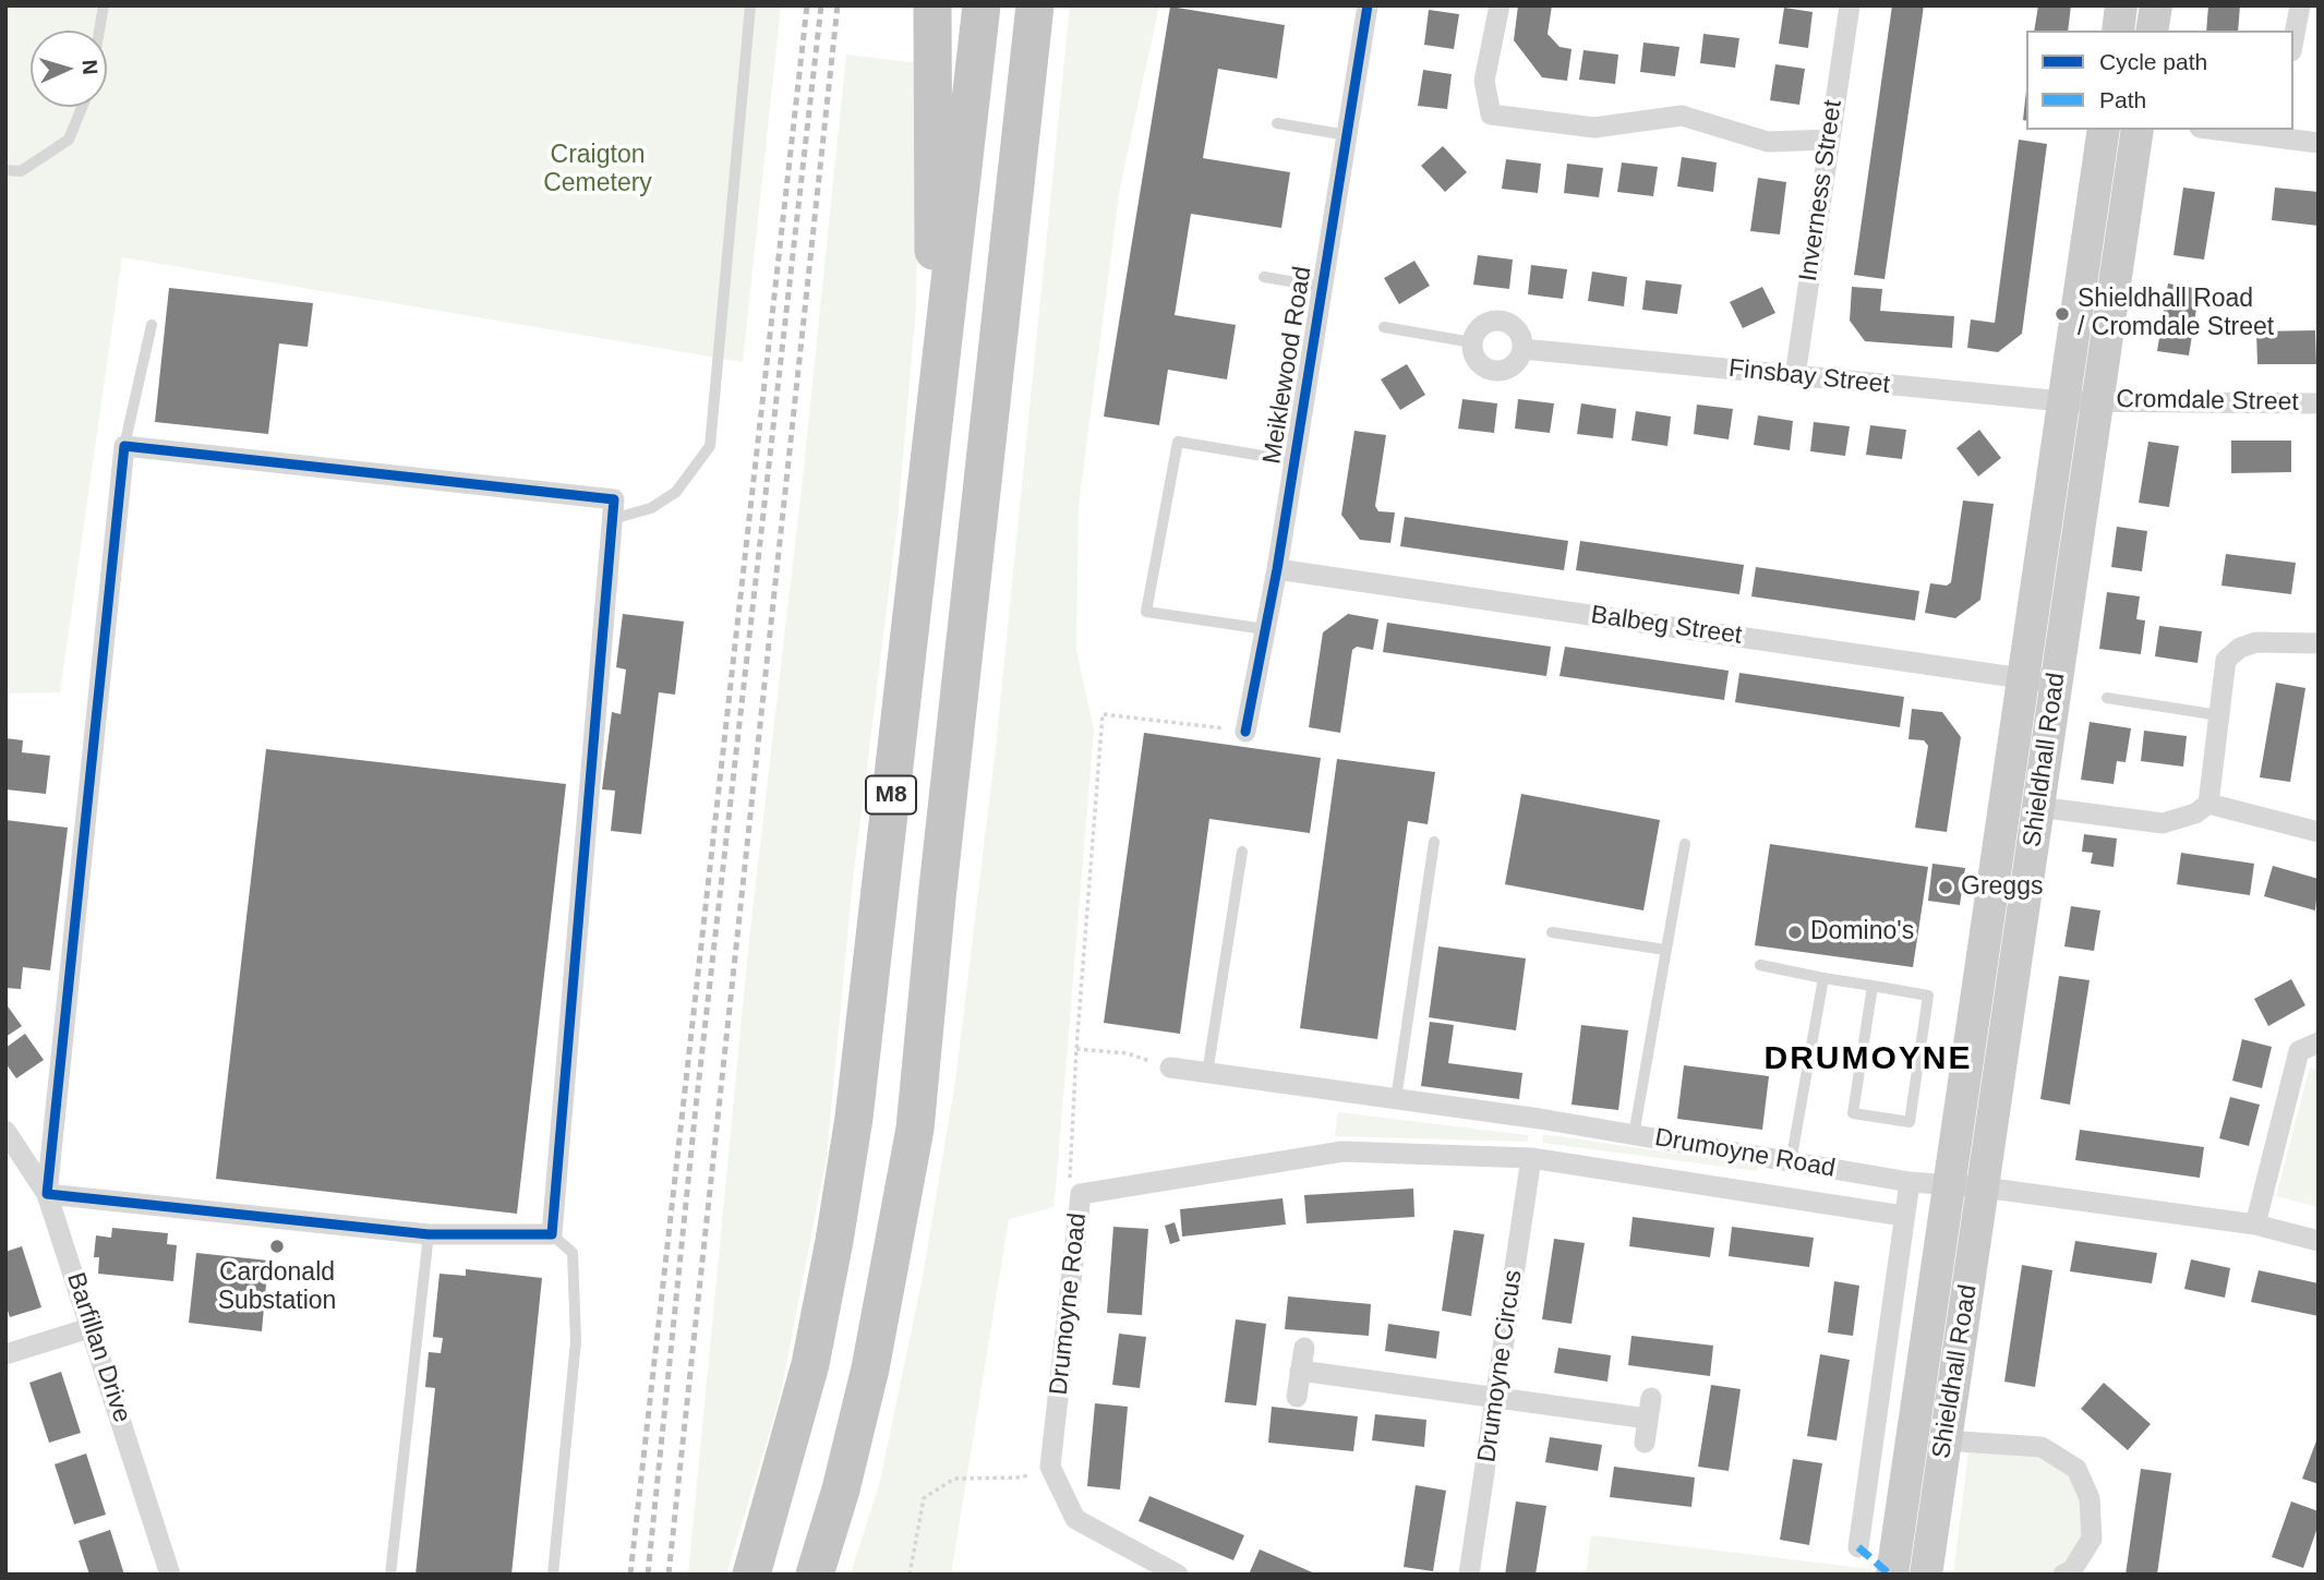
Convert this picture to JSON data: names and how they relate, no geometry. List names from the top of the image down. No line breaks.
{"streets":{"highway":["M8"],"main road":["Shieldhall Road"],"street":["Inverness Street","Meiklewood Road","Finsbay Street","Cromdale Street","Balbeg Street","Drumoyne Road","Barfillan Drive","Drumoyne Circus"]},"crossings":[["Inverness Street","Finsbay Street"],["Meiklewood Road","Balbeg Street"],["Finsbay Street","Cromdale Street"],["Finsbay Street","Shieldhall Road"],["Cromdale Street","Shieldhall Road"],["Balbeg Street","Shieldhall Road"],["Shieldhall Road","Drumoyne Road"],["Drumoyne Road","Drumoyne Circus"]],"districts":["DRUMOYNE"],"parks":["Craigton Cemetery"],"places":["Shieldhall Road / Cromdale Street","Greggs","Domino's","Cardonald Substation"],"legend":["Cycle path","Path"],"north":"right"}
